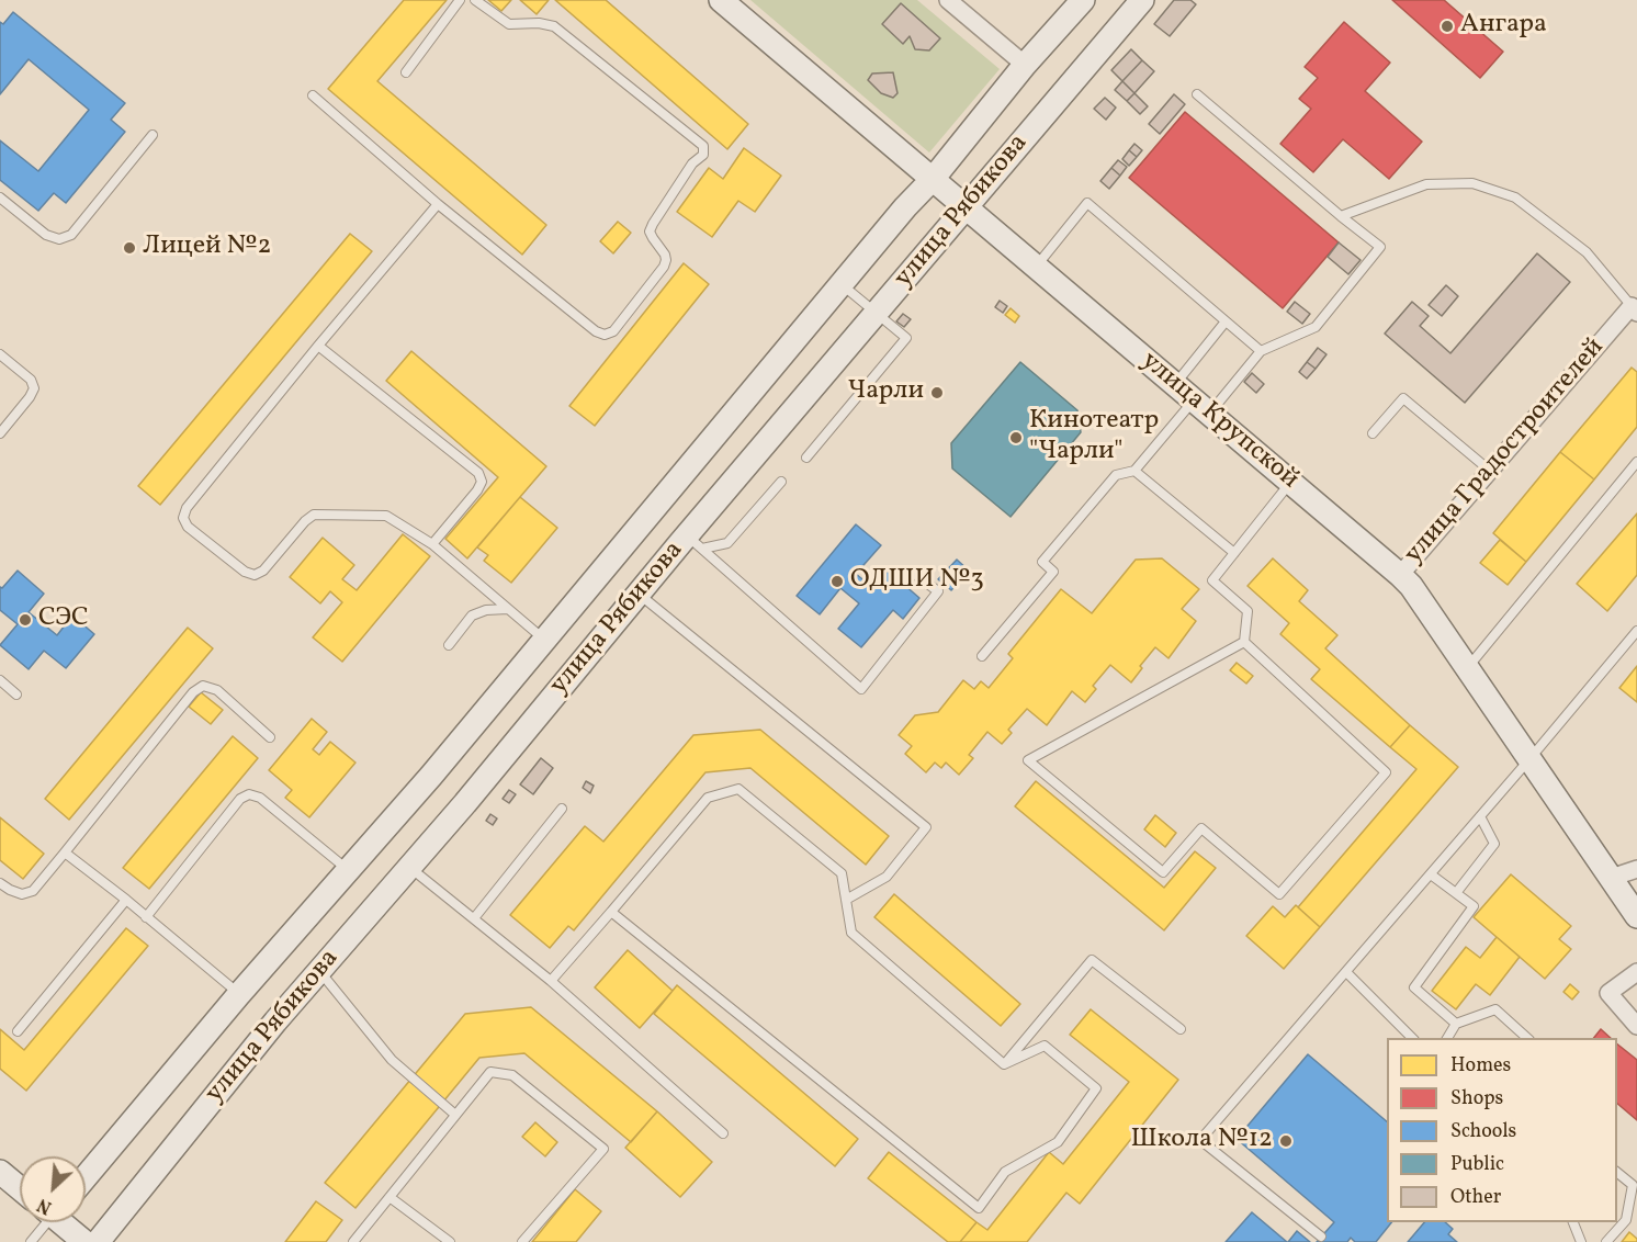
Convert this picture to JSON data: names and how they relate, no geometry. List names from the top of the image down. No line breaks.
{"streets":{"street":["улица Рябикова","улица Крупской","улица Градостроителей"]},"crossings":[["улица Рябикова","улица Крупской"],["улица Крупской","улица Градостроителей"]],"places":["Ангара","Лицей №2","Чарли","Кинотеатр \"Чарли\"","ОДШИ №3","СЭС","Школа №12"],"legend":["Homes","Shops","Schools","Public","Other"],"north":"bottom left"}
